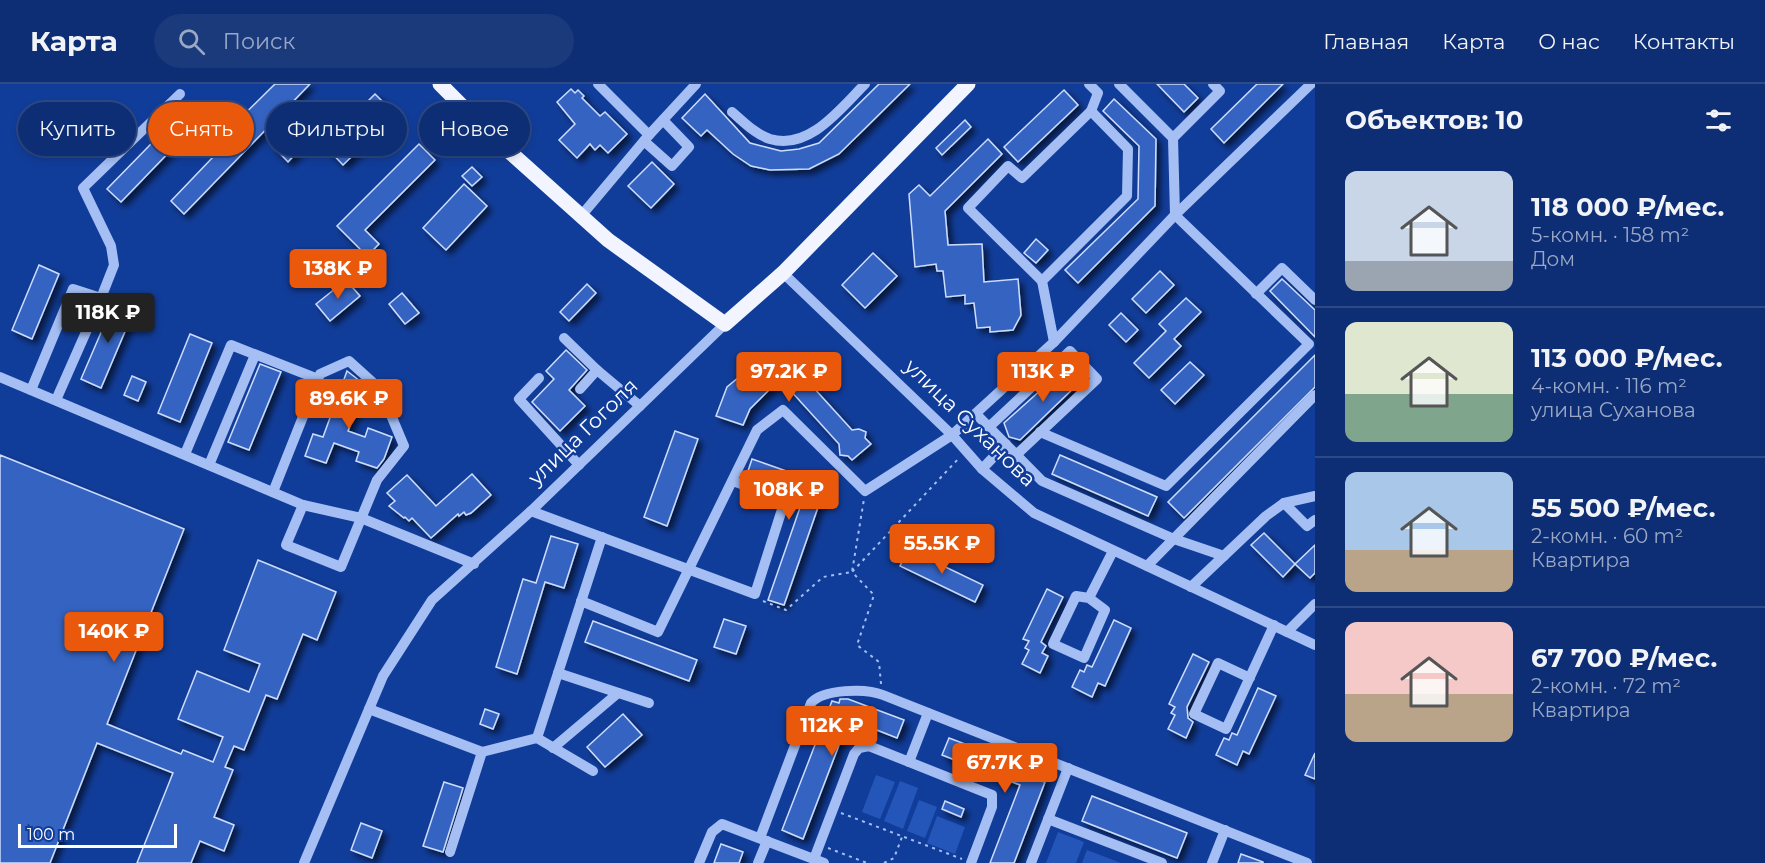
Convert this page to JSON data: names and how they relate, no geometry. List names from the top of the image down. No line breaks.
{"streets":{"main road":["улица Гоголя"],"street":["улица Суханова"]},"crossings":[["улица Суханова","улица Гоголя"]],"scale_bar":"100 m","page":{"header":"Карта","search":"Поиск","nav":["Главная","Карта","О нас","Контакты"],"heading":"Объектов: 10","chip":["Купить","Снять","Фильтры","Новое"],"list":[{"name":"118 000 ₽/мес.","note":"5-комн. · 158 m² · Дом"},{"name":"113 000 ₽/мес.","note":"4-комн. · 116 m² · улица Суханова"},{"name":"55 500 ₽/мес.","note":"2-комн. · 60 m² · Квартира"},{"name":"67 700 ₽/мес.","note":"2-комн. · 72 m² · Квартира"}],"price":["138K ₽","118K ₽","97.2K ₽","113K ₽","89.6K ₽","108K ₽","55.5K ₽","140K ₽","112K ₽","67.7K ₽"],"scale":"100 m"}}
